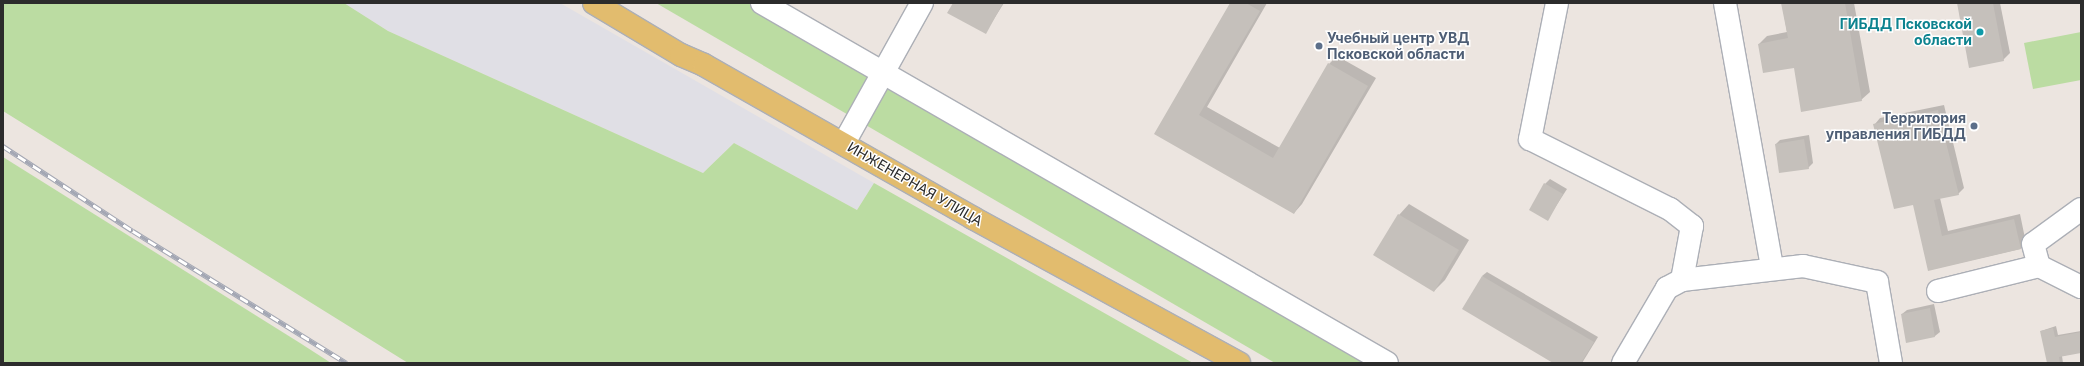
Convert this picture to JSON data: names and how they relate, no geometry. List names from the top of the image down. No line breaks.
{"streets":{"main road":["ИНЖЕНЕРНАЯ УЛИЦА"]},"places":["ГИБДД Псковской области","Учебный центр УВД Псковской области","Территория управления ГИБДД"]}
